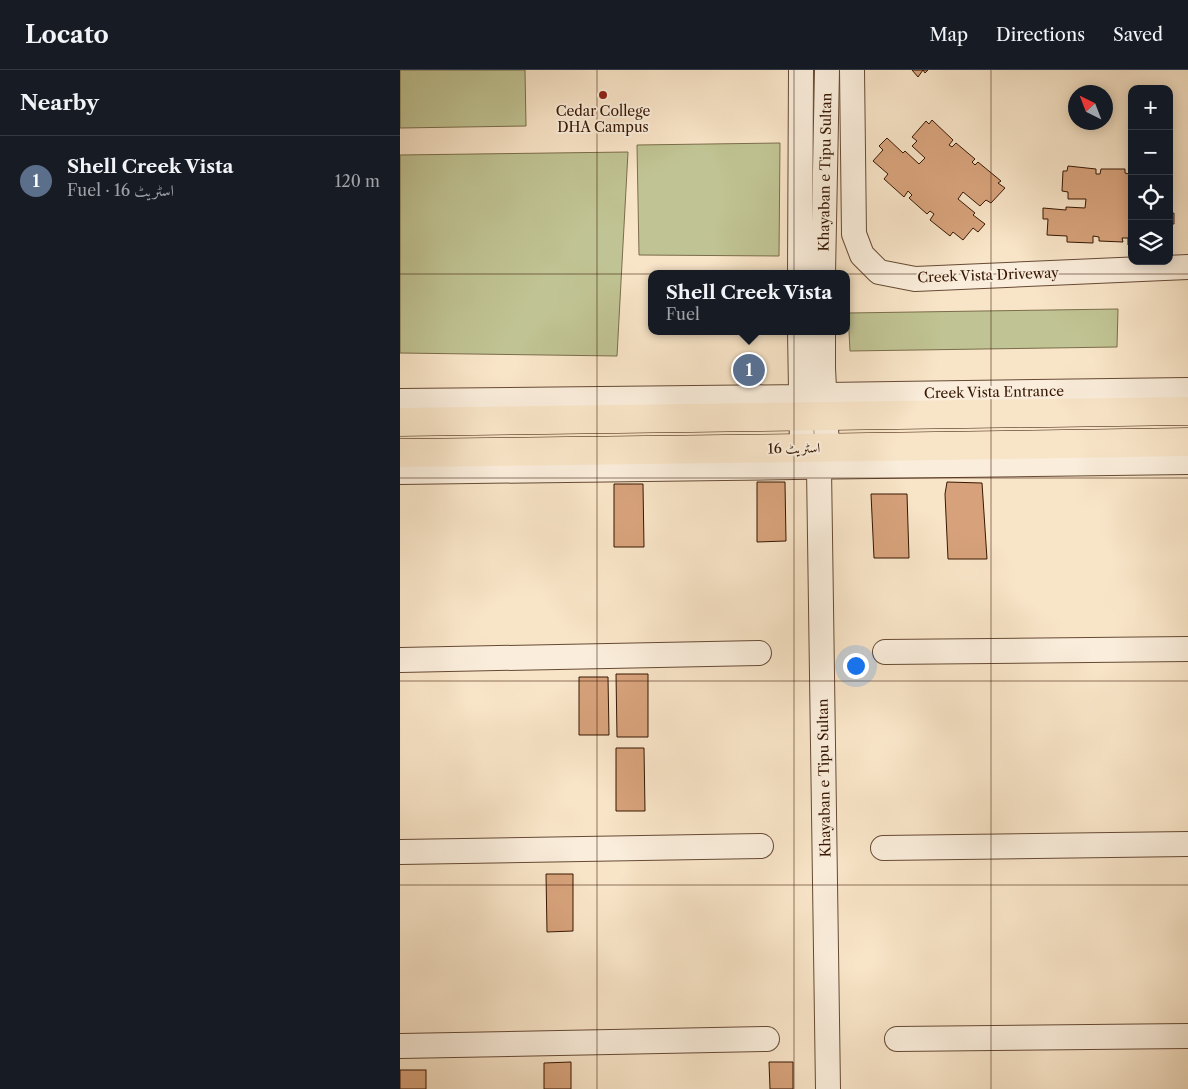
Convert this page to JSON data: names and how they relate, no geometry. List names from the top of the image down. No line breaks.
{"streets":{"main road":["اسٹریٹ 16"],"street":["Khayaban e Tipu Sultan","Creek Vista Driveway","Creek Vista Entrance"]},"crossings":[["Khayaban e Tipu Sultan","Creek Vista Entrance"],["Khayaban e Tipu Sultan","اسٹریٹ 16"]],"places":["Cedar College DHA Campus"],"north":"top left","page":{"header":"Locato","nav":["Map","Directions","Saved"],"heading":"Nearby","map_buttons":["+","−"],"list":[{"mark":"1","name":"Shell Creek Vista","note":"Fuel · اسٹریٹ 16","value":"120 m"}],"popup":["Shell Creek Vista","Fuel"],"pins":"1"}}
